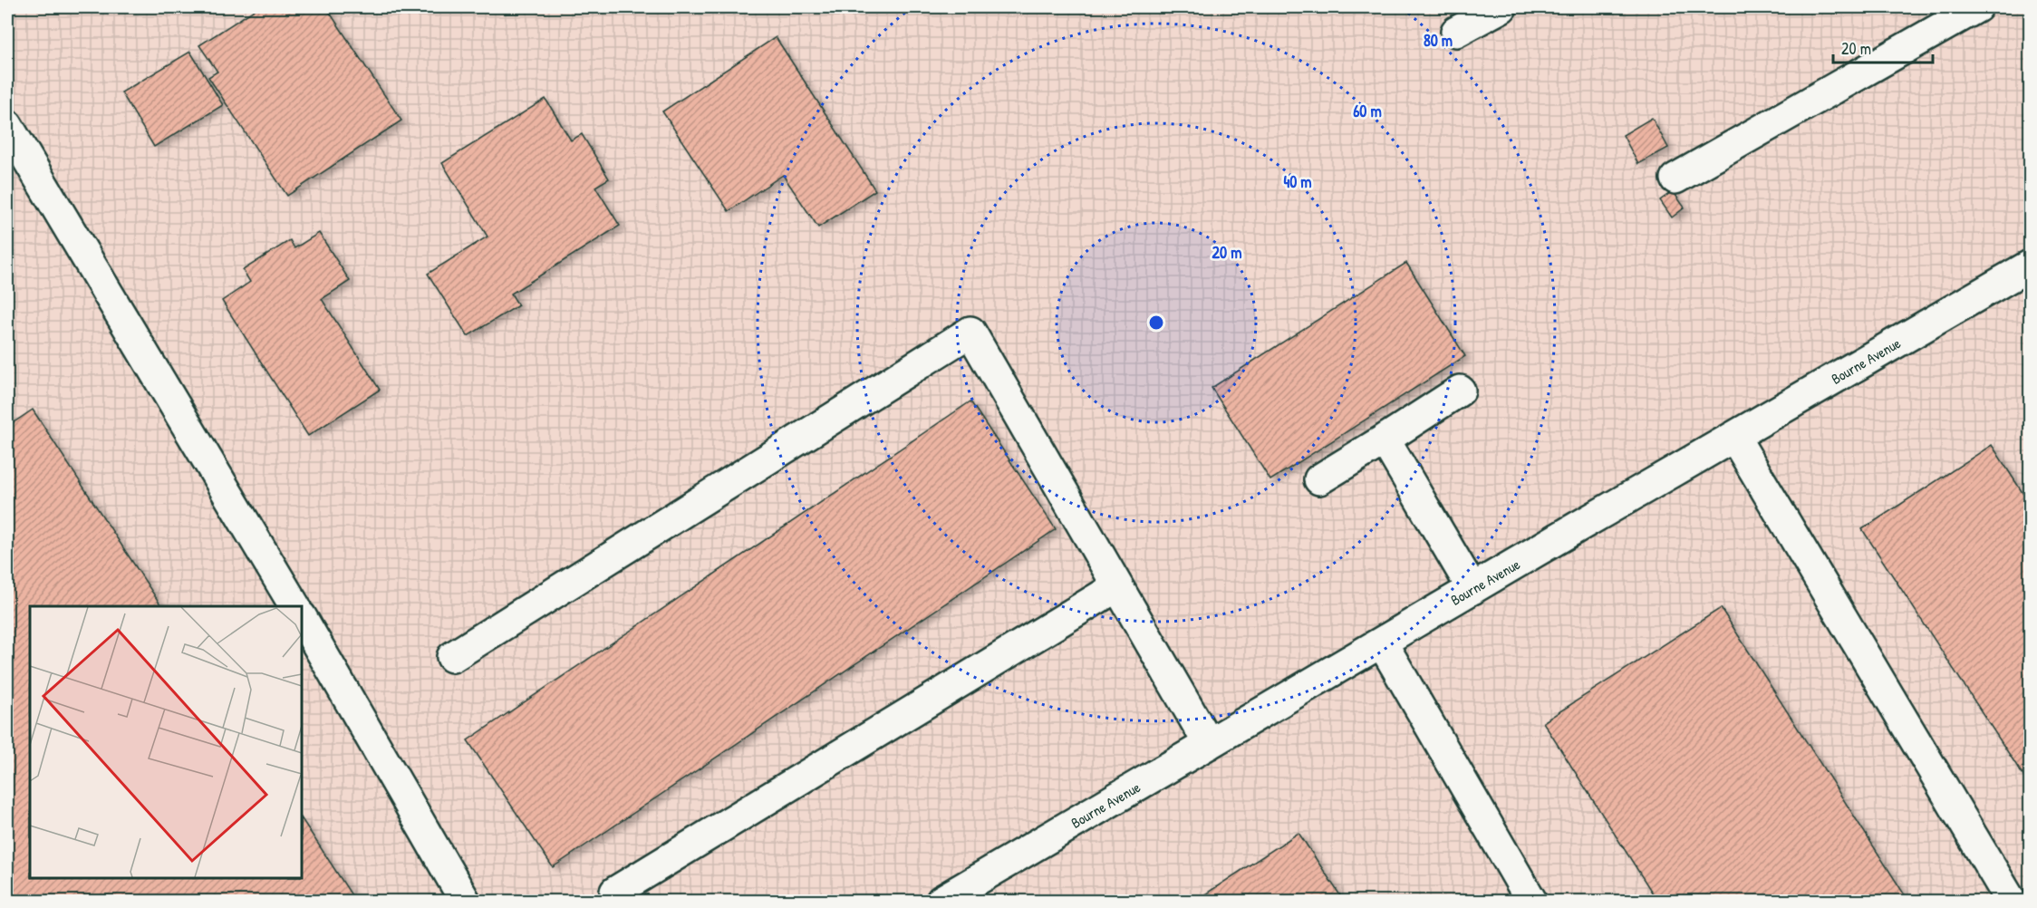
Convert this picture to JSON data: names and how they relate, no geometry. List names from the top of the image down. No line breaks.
{"streets":{"street":["Bourne Avenue"]},"scale_bar":"20 m","rings":["80 m","60 m","40 m","20 m"]}
